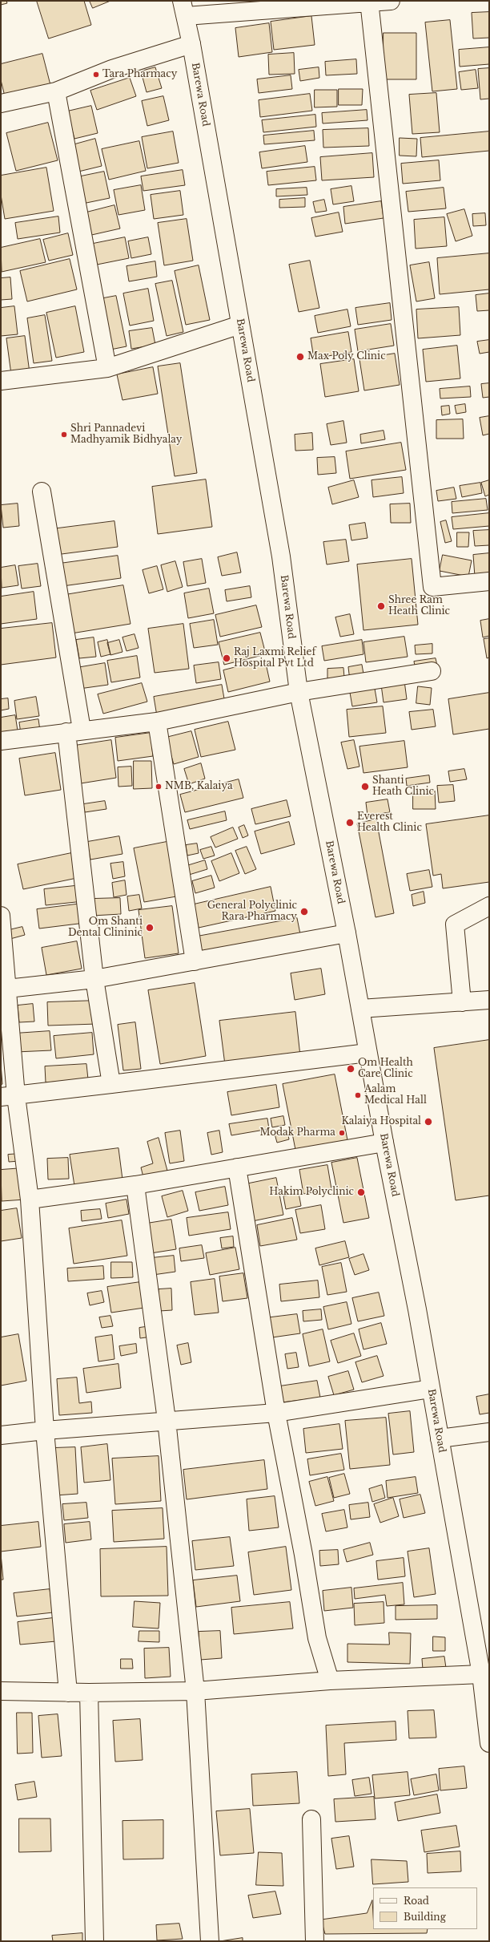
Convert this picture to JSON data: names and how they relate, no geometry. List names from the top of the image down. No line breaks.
{"streets":{"street":["Barewa Road"]},"places":["Tara Pharmacy","Max Poly Clinic","Shri Pannadevi Madhyamik Bidhyalay","Shree Ram Heath Clinic","Raj Laxmi Relief Hospital Pvt Ltd","NMB, Kalaiya","Shanti Heath Clinic","Everest Health Clinic","General Polyclinic Rara Pharmacy","Om Shanti Dental Clininic","Om Health Care Clinic","Aalam Medical Hall","Kalaiya Hospital","Modak Pharma","Hakim Polyclinic"],"legend":["Road","Building"]}
